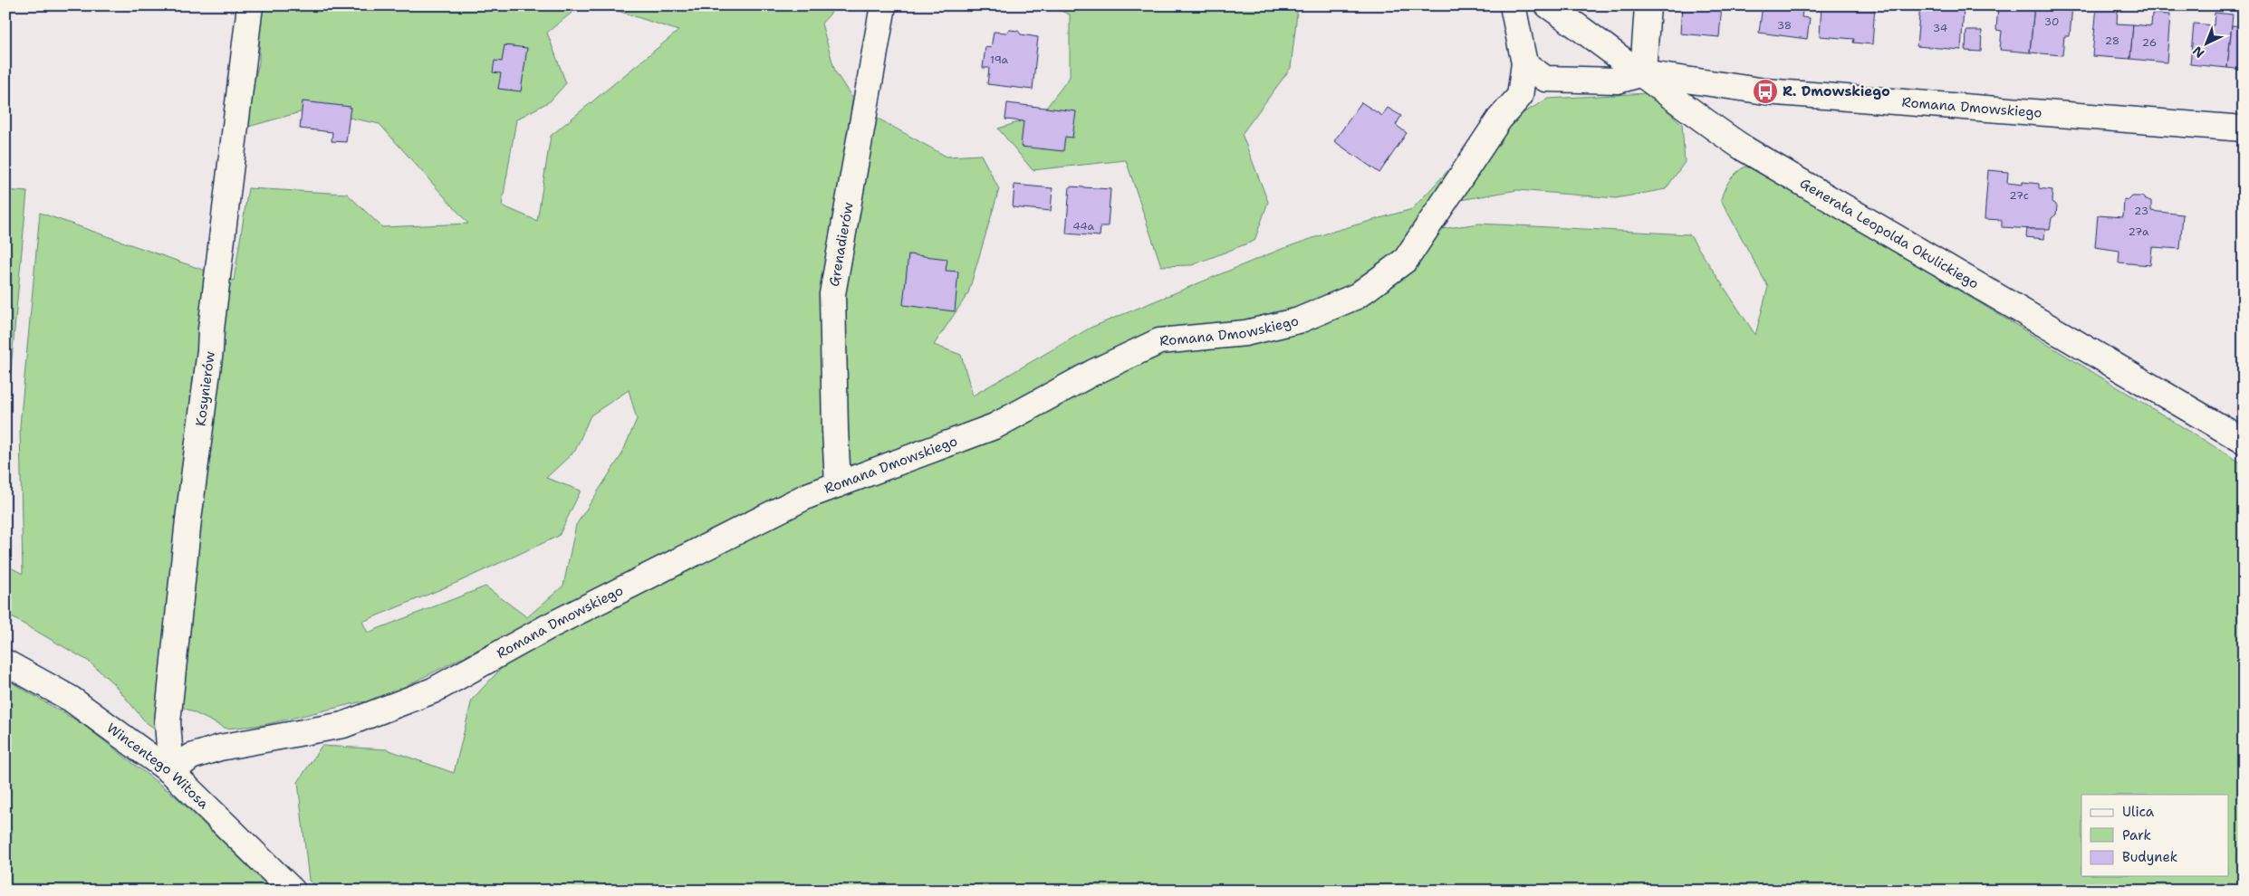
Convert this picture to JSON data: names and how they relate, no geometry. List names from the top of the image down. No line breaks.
{"streets":{"street":["Romana Dmowskiego","Generała Leopolda Okulickiego","Grenadierów","Kosynierów","Wincentego Witosa"]},"crossings":[["Romana Dmowskiego","Generała Leopolda Okulickiego"],["Romana Dmowskiego","Grenadierów"],["Romana Dmowskiego","Kosynierów"],["Romana Dmowskiego","Wincentego Witosa"],["Kosynierów","Wincentego Witosa"]],"places":{"bus stop":["R. Dmowskiego"]},"house_numbers":["30","38","34","28","26","19a","27c","23","44a","27a"],"legend":["Ulica","Park","Budynek"],"north":"bottom left"}
